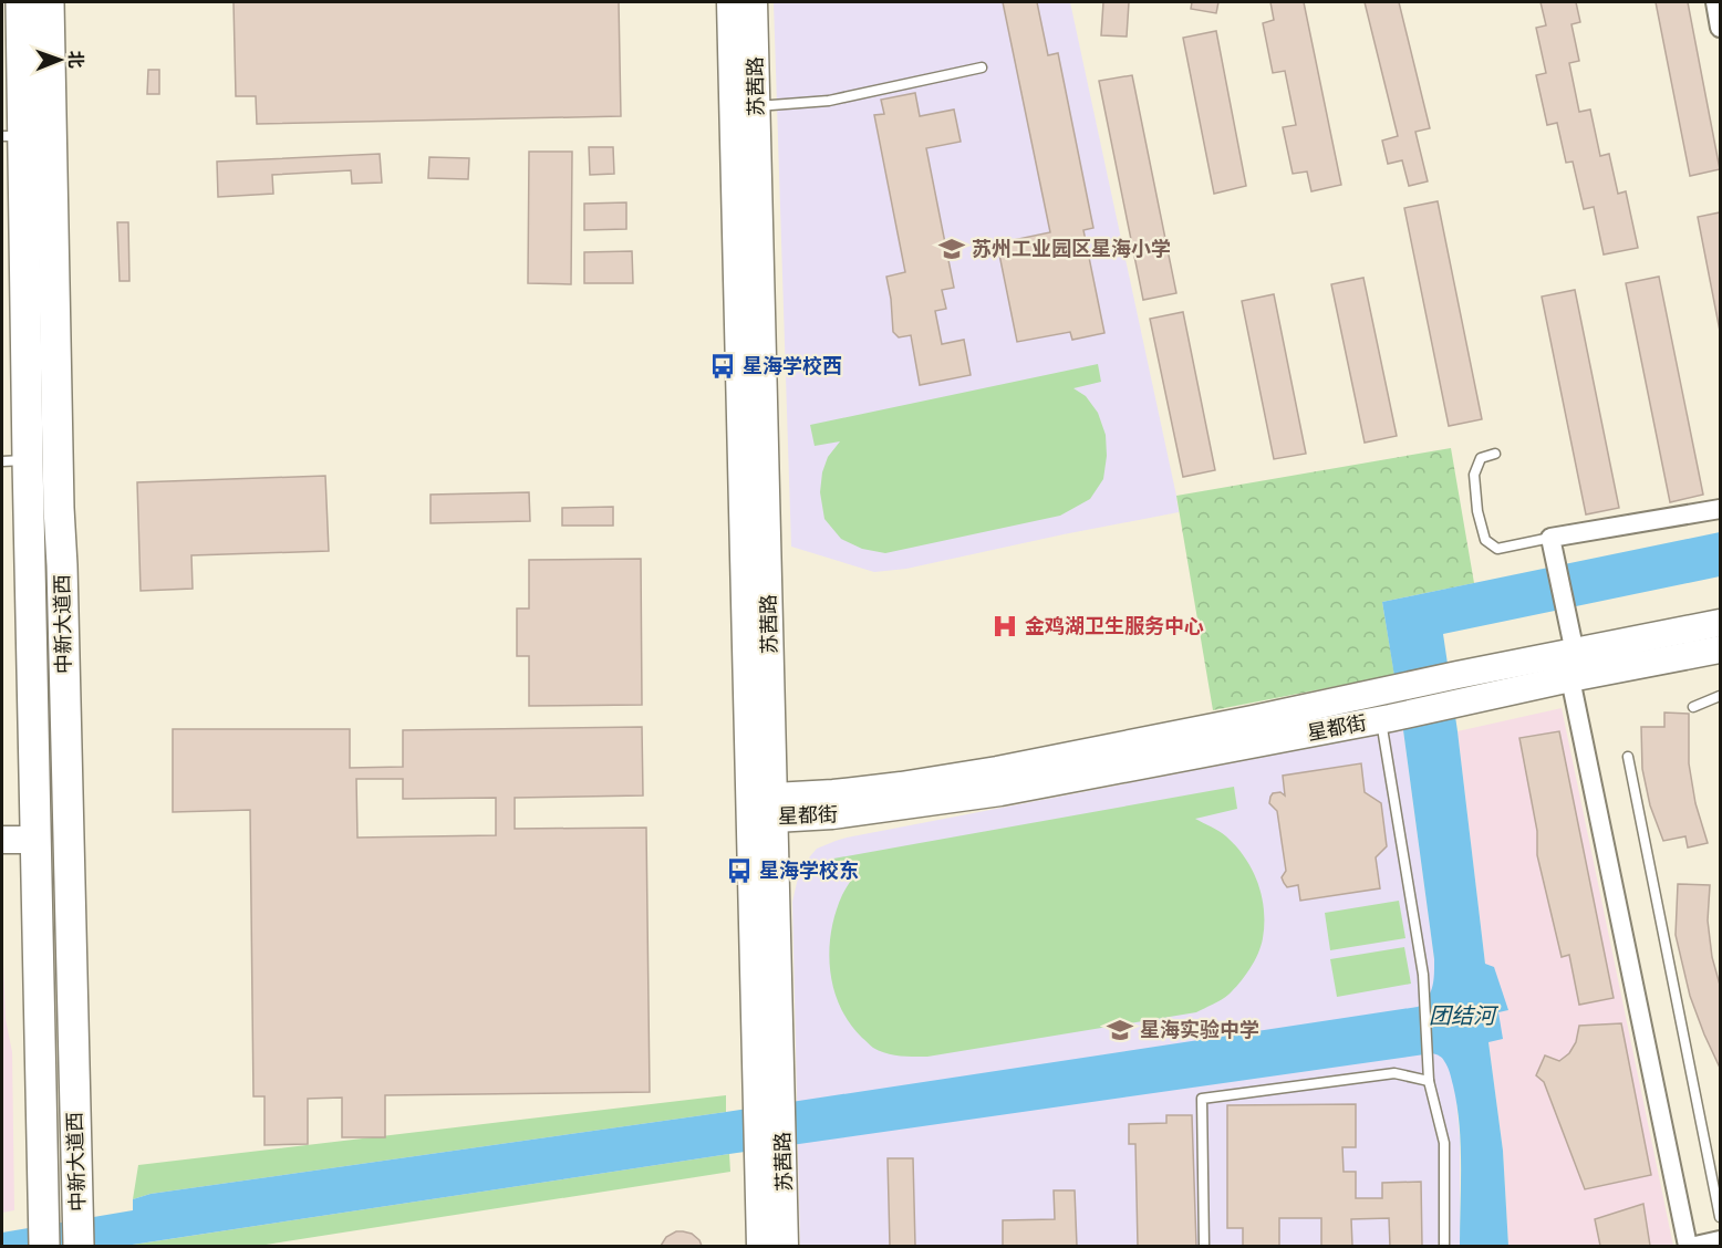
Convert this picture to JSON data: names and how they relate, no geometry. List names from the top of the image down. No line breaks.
{"streets":{"main road":["苏茜路","中新大道西","星都街"]},"crossings":[["苏茜路","星都街"]],"water":["团结河"],"places":{"school or university":["苏州工业园区星海小学","星海实验中学"],"bus stop":["星海学校西","星海学校东"],"hospital":["金鸡湖卫生服务中心"]},"north":"right"}
